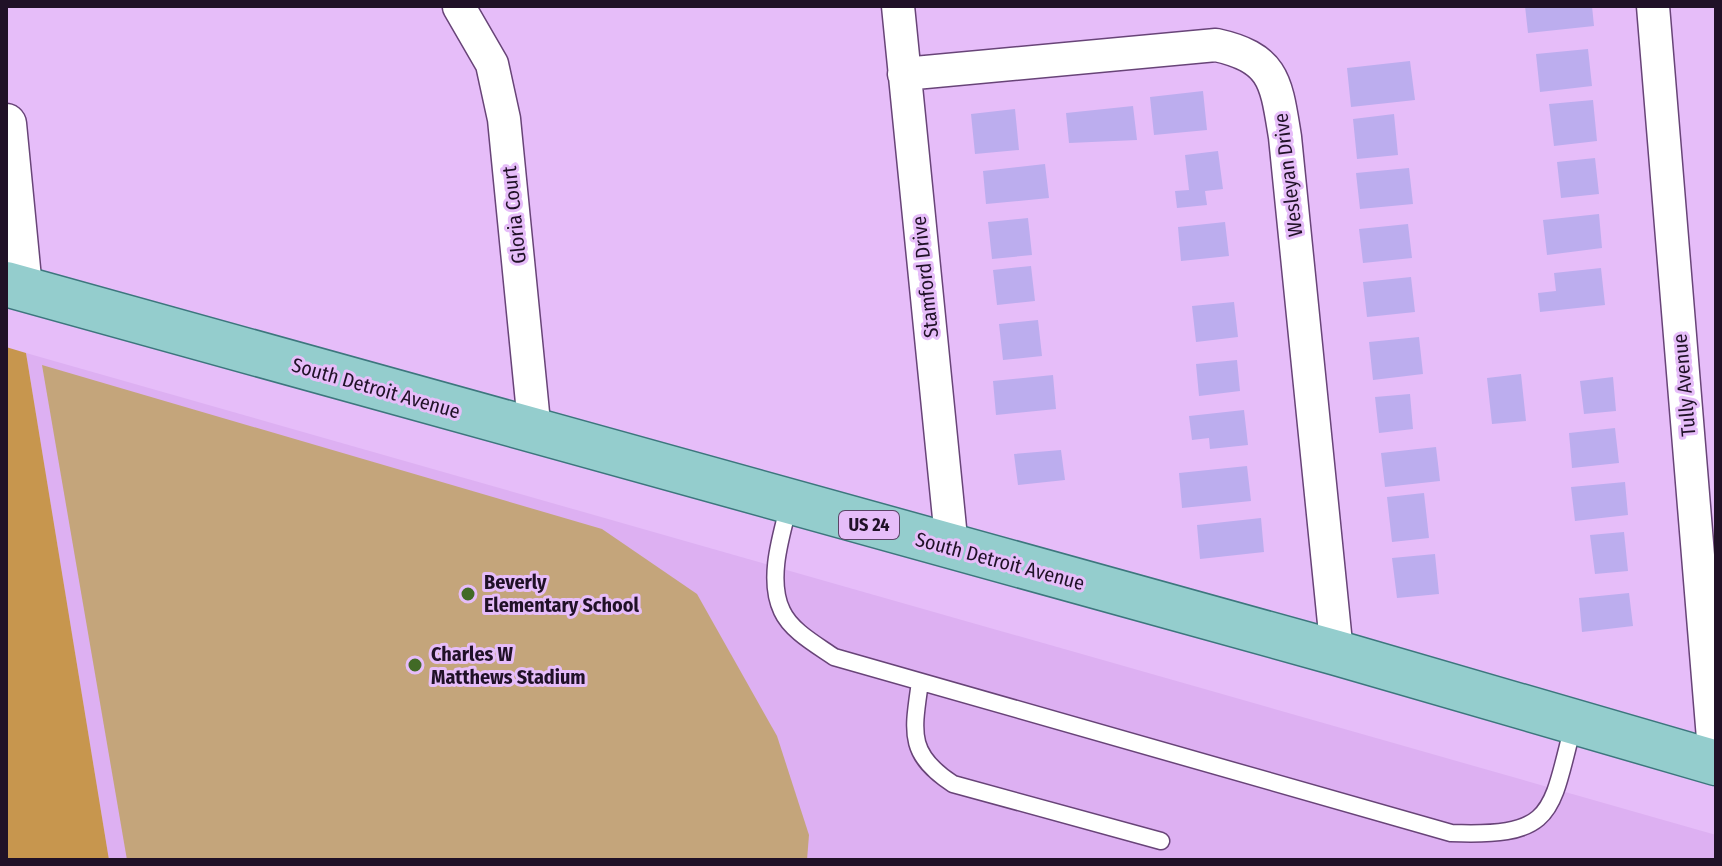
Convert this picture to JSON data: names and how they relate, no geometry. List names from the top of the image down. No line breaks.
{"streets":{"main road":["South Detroit Avenue","US 24"],"street":["Wesleyan Drive","Gloria Court","Stamford Drive","Tully Avenue"]},"crossings":[["Wesleyan Drive","Stamford Drive"],["Wesleyan Drive","South Detroit Avenue"],["Gloria Court","South Detroit Avenue"],["Stamford Drive","South Detroit Avenue"],["Tully Avenue","South Detroit Avenue"]],"places":["Beverly Elementary School","Charles W Matthews Stadium"]}
